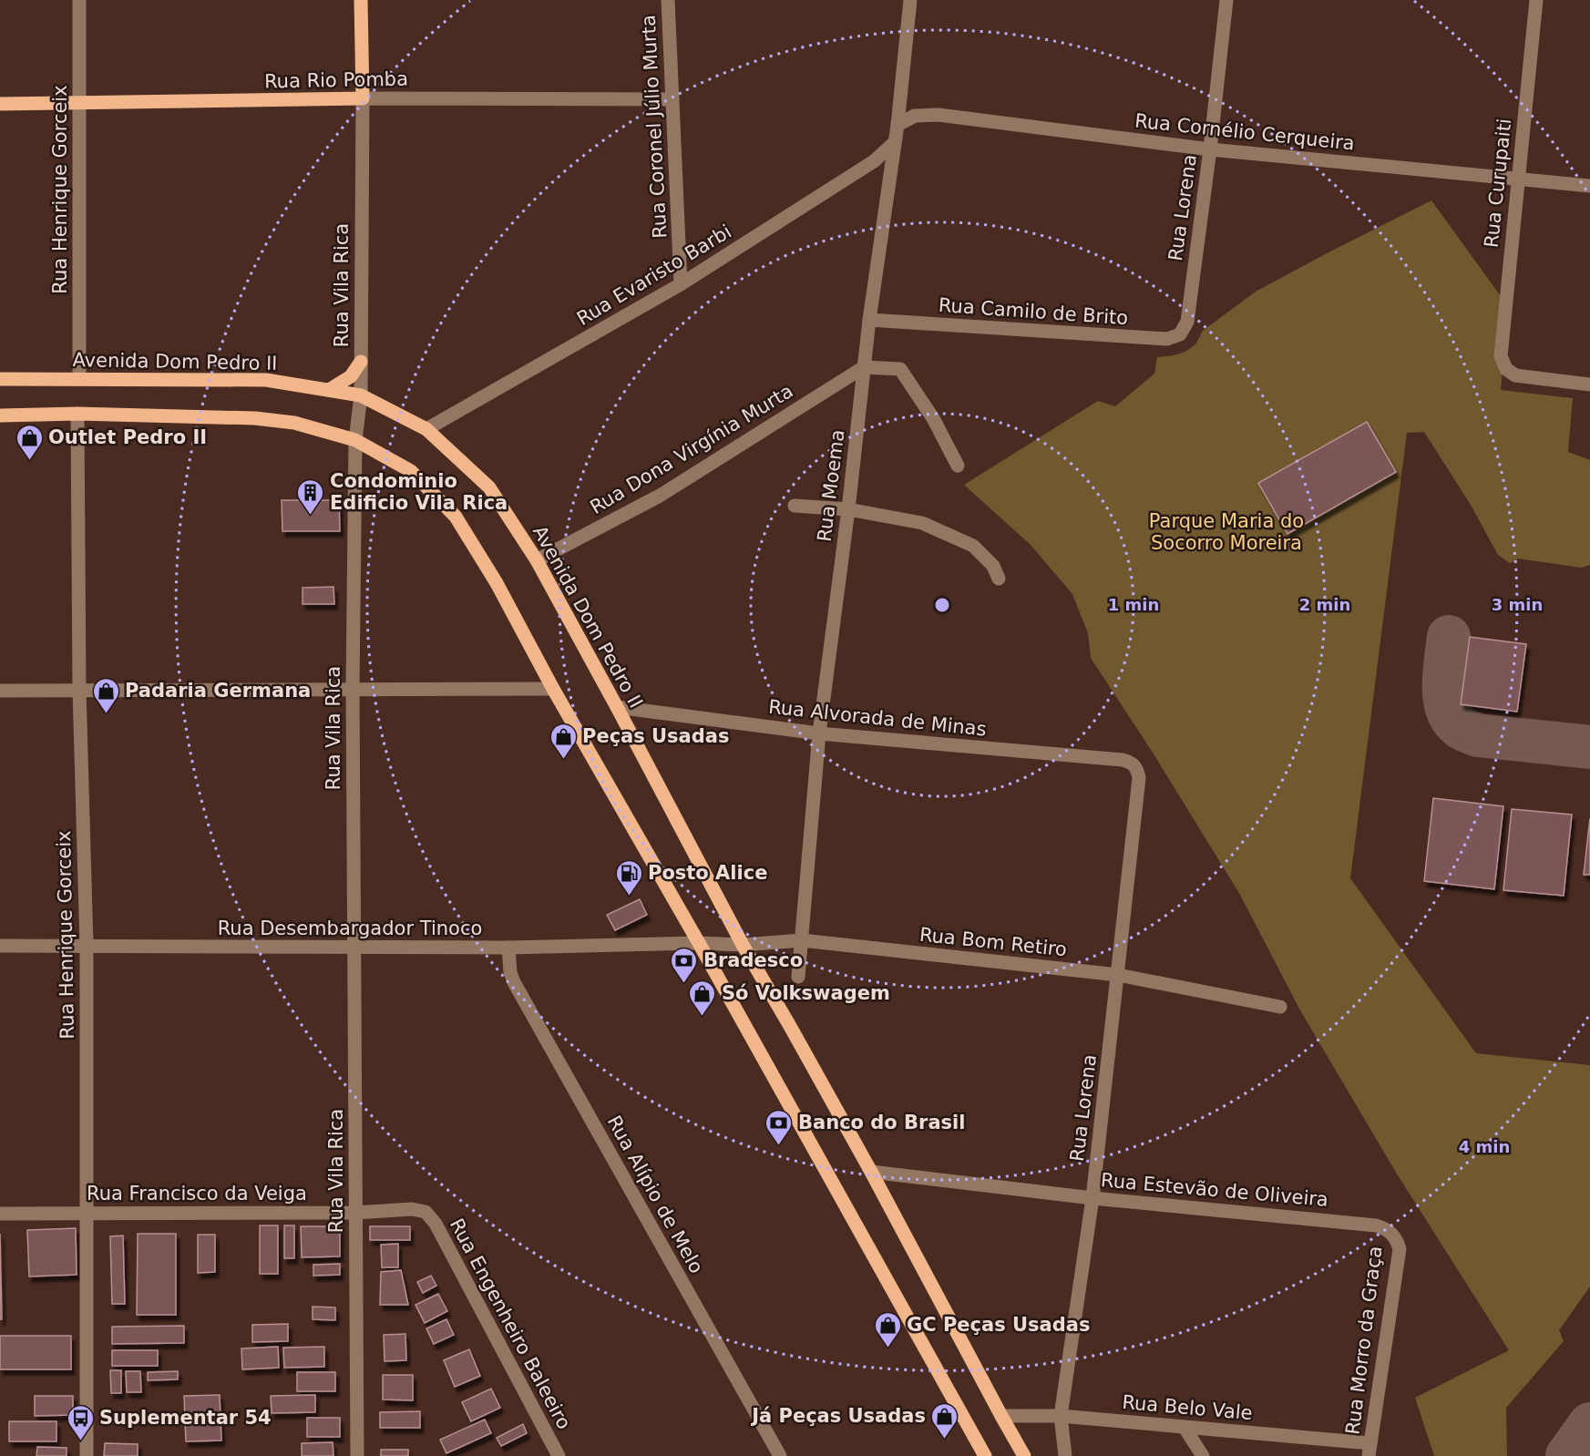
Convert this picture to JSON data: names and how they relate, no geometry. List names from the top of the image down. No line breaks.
{"streets":{"main road":["Rua Rio Pomba","Rua Vila Rica","Avenida Dom Pedro II"],"street":["Rua Coronel Júlio Murta","Rua Cornélio Cerqueira","Rua Curupaiti","Rua Henrique Gorceix","Rua Lorena","Rua Evaristo Barbi","Rua Camilo de Brito","Rua Dona Virgínia Murta","Rua Moema","Rua Alvorada de Minas","Rua Desembargador Tinoco","Rua Bom Retiro","Rua Estevão de Oliveira","Rua Francisco da Veiga","Rua Alípio de Melo","Rua Engenheiro Baleeiro","Rua Morro da Graça","Rua Belo Vale"]},"crossings":[["Rua Rio Pomba","Rua Coronel Júlio Murta"],["Rua Rio Pomba","Rua Henrique Gorceix"],["Rua Rio Pomba","Rua Vila Rica"],["Rua Coronel Júlio Murta","Rua Evaristo Barbi"],["Rua Cornélio Cerqueira","Rua Curupaiti"],["Rua Cornélio Cerqueira","Rua Lorena"],["Rua Cornélio Cerqueira","Rua Moema"],["Rua Henrique Gorceix","Avenida Dom Pedro II"],["Rua Henrique Gorceix","Rua Desembargador Tinoco"],["Rua Henrique Gorceix","Rua Francisco da Veiga"],["Rua Lorena","Rua Camilo de Brito"],["Rua Lorena","Rua Alvorada de Minas"],["Rua Lorena","Rua Bom Retiro"],["Rua Lorena","Rua Estevão de Oliveira"],["Rua Lorena","Rua Belo Vale"],["Rua Evaristo Barbi","Avenida Dom Pedro II"],["Rua Evaristo Barbi","Rua Moema"],["Rua Vila Rica","Avenida Dom Pedro II"],["Rua Vila Rica","Rua Desembargador Tinoco"],["Rua Vila Rica","Rua Francisco da Veiga"],["Rua Camilo de Brito","Rua Moema"],["Avenida Dom Pedro II","Rua Dona Virgínia Murta"],["Avenida Dom Pedro II","Rua Alvorada de Minas"],["Avenida Dom Pedro II","Rua Bom Retiro"],["Avenida Dom Pedro II","Rua Estevão de Oliveira"],["Avenida Dom Pedro II","Rua Belo Vale"],["Rua Dona Virgínia Murta","Rua Moema"],["Rua Moema","Rua Alvorada de Minas"],["Rua Moema","Rua Bom Retiro"],["Rua Desembargador Tinoco","Rua Bom Retiro"],["Rua Desembargador Tinoco","Rua Alípio de Melo"],["Rua Estevão de Oliveira","Rua Morro da Graça"],["Rua Francisco da Veiga","Rua Engenheiro Baleeiro"],["Rua Morro da Graça","Rua Belo Vale"]],"parks":["Parque Maria do Socorro Moreira"],"places":{"shop":["Outlet Pedro II","Padaria Germana","Peças Usadas","Só Volkswagem","GC Peças Usadas","Já Peças Usadas"],"building":["Condominio Edificio Vila Rica"],"fuel station":["Posto Alice"],"bank":["Bradesco","Banco do Brasil"],"bus stop":["Suplementar 54"]},"rings":["1 min","2 min","3 min","4 min"]}
